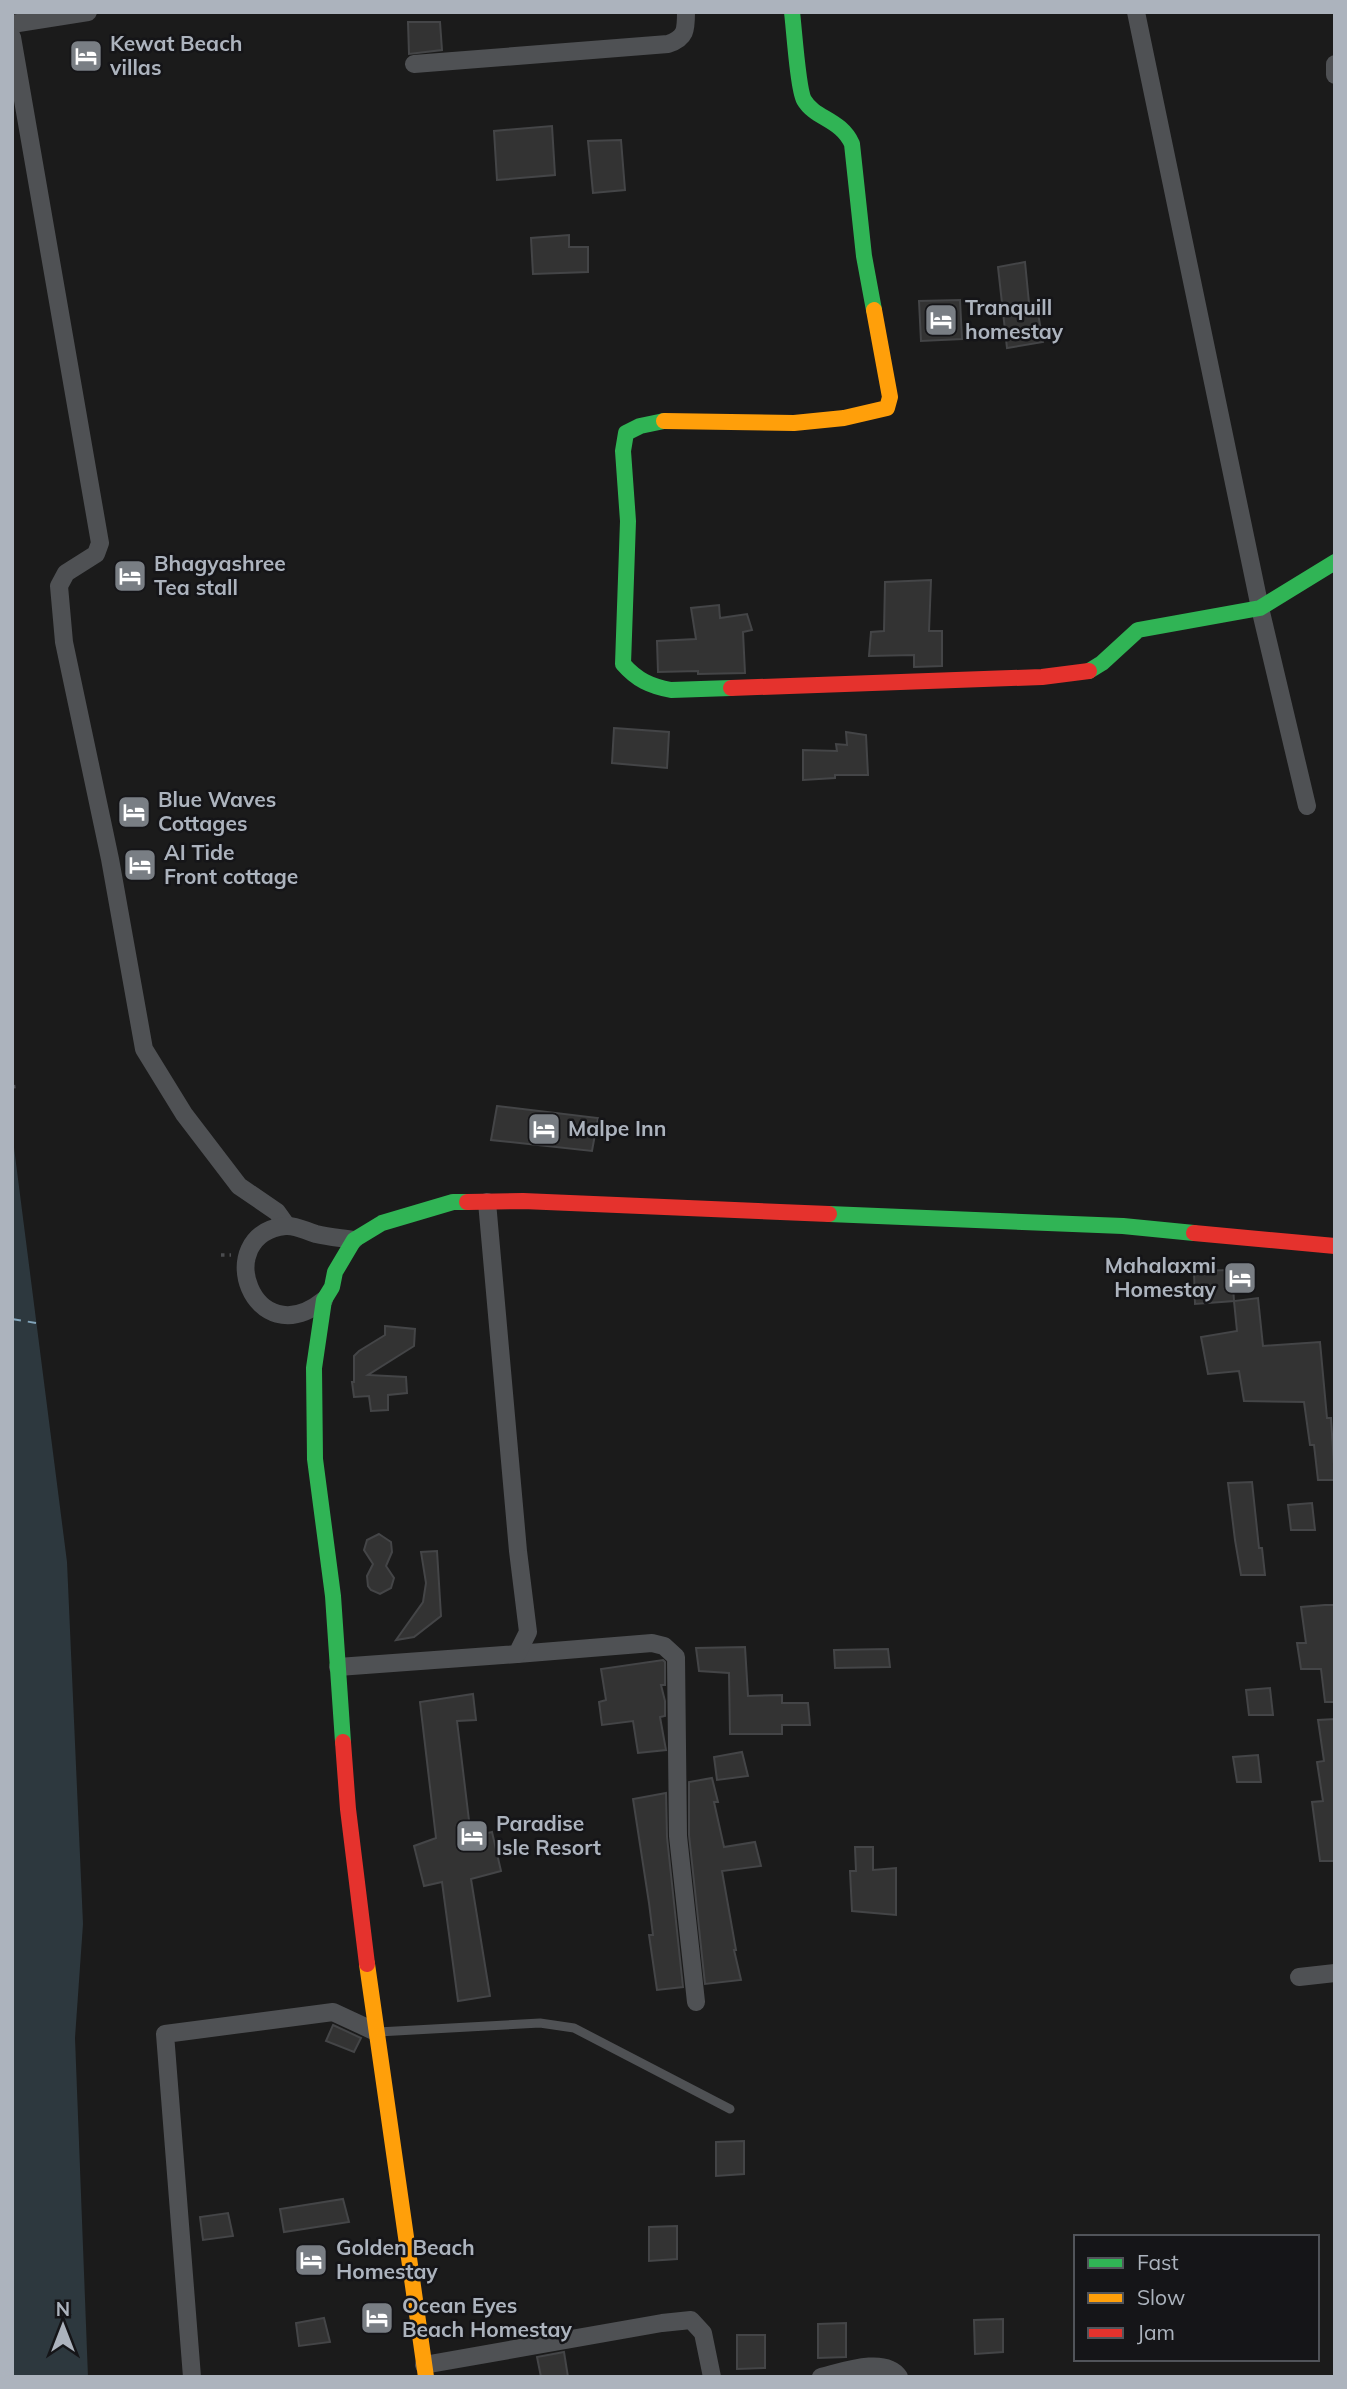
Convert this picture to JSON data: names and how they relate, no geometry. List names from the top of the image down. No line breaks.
{"places":{"hotel":["Kewat Beach villas","Tranquill homestay","Bhagyashree Tea stall","Blue Waves Cottages","AI Tide Front cottage","Malpe Inn","Mahalaxmi Homestay","Paradise Isle Resort","Golden Beach Homestay","Ocean Eyes Beach Homestay"]},"legend":["Fast","Slow","Jam"],"north":"top"}
